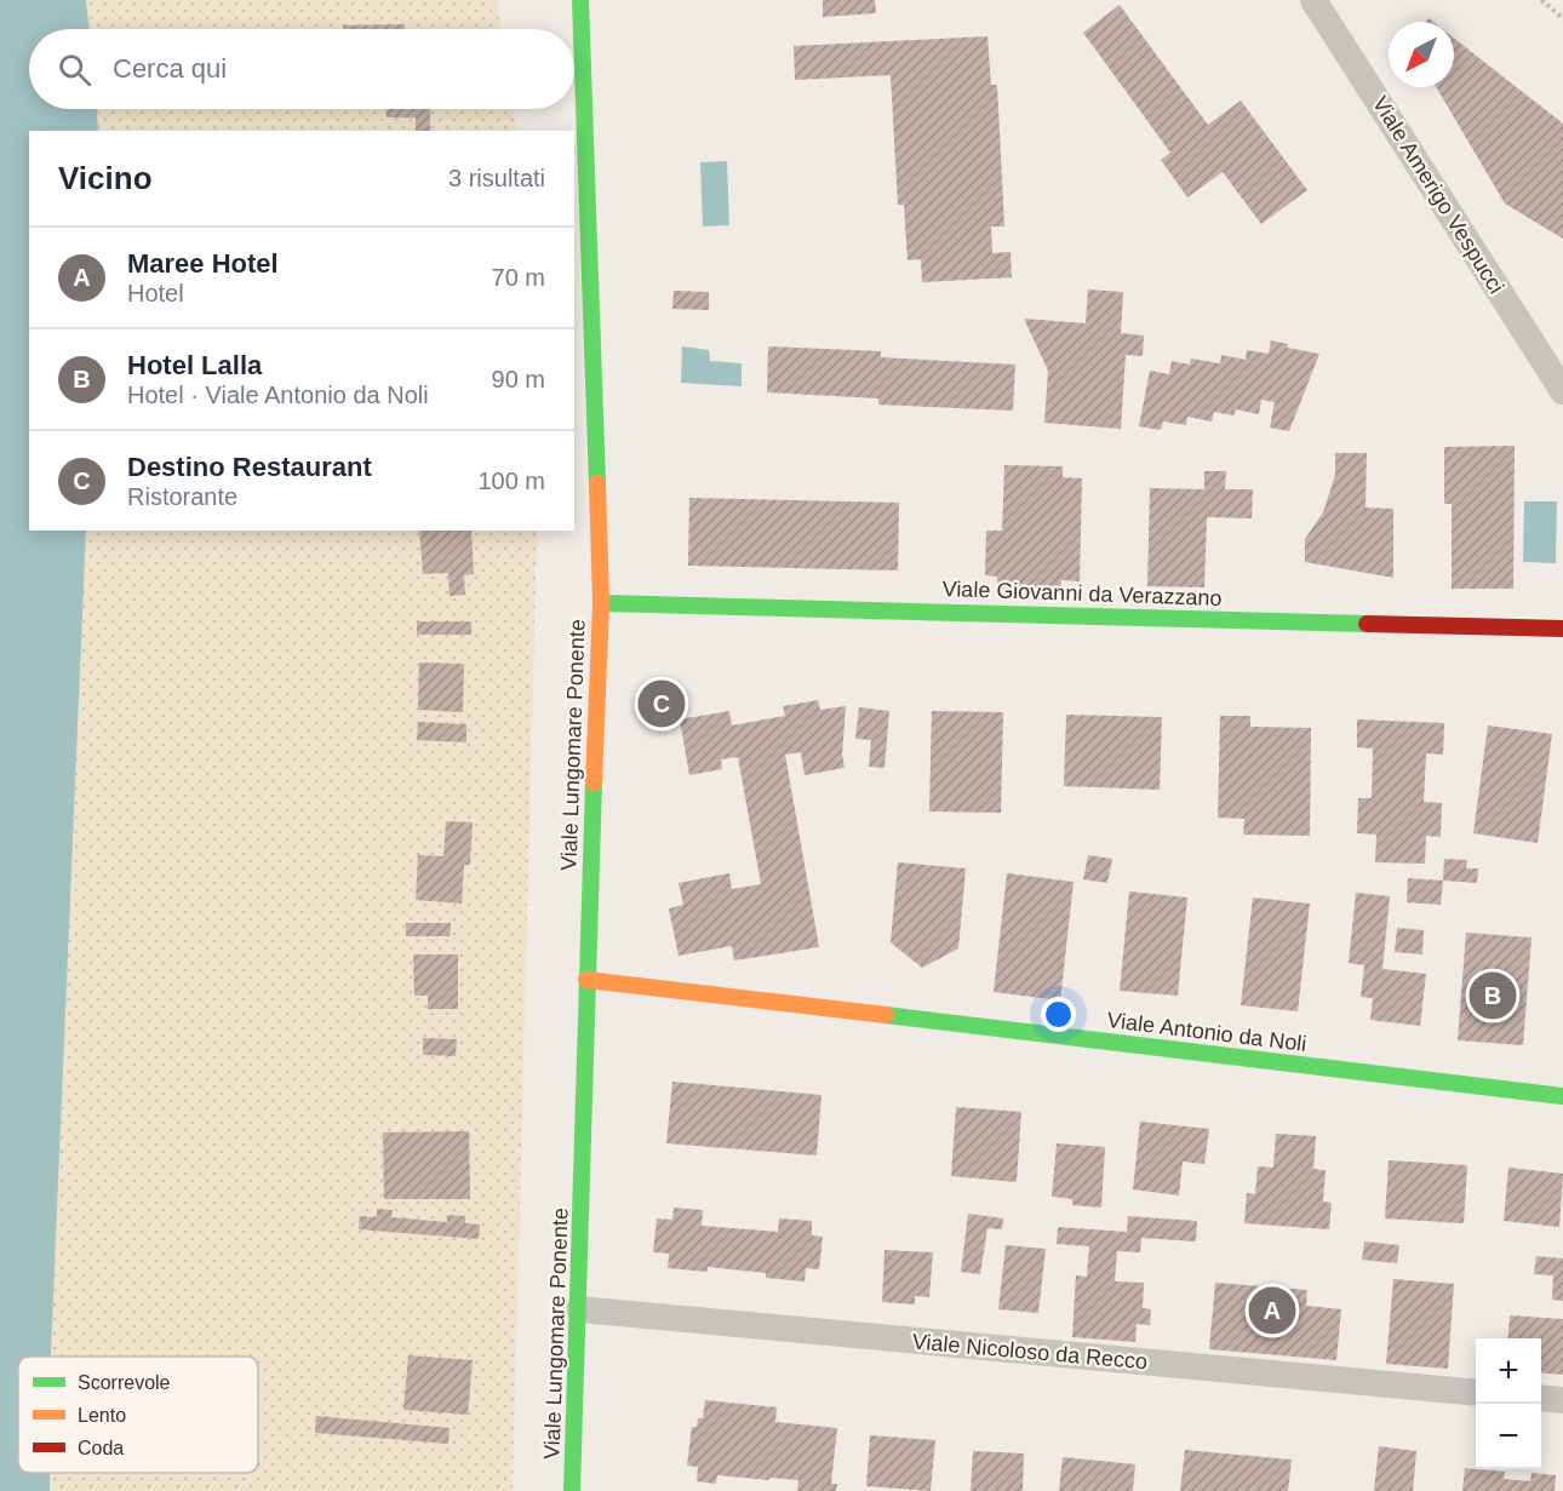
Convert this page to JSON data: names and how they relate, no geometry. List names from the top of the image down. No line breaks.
{"streets":{"street":["Viale Amerigo Vespucci","Viale Giovanni da Verazzano","Viale Lungomare Ponente","Viale Antonio da Noli","Viale Nicoloso da Recco"]},"crossings":[["Viale Giovanni da Verazzano","Viale Lungomare Ponente"],["Viale Lungomare Ponente","Viale Antonio da Noli"],["Viale Lungomare Ponente","Viale Nicoloso da Recco"]],"legend":["Scorrevole","Lento","Coda"],"north":"bottom left","page":{"search":"Cerca qui","heading":["Vicino","3 risultati"],"list":[{"mark":"A","name":"Maree Hotel","note":"Hotel","value":"70 m"},{"mark":"B","name":"Hotel Lalla","note":"Hotel · Viale Antonio da Noli","value":"90 m"},{"mark":"C","name":"Destino Restaurant","note":"Ristorante","value":"100 m"}],"pins":["C","B","A"],"map_buttons":["+","−"]}}
